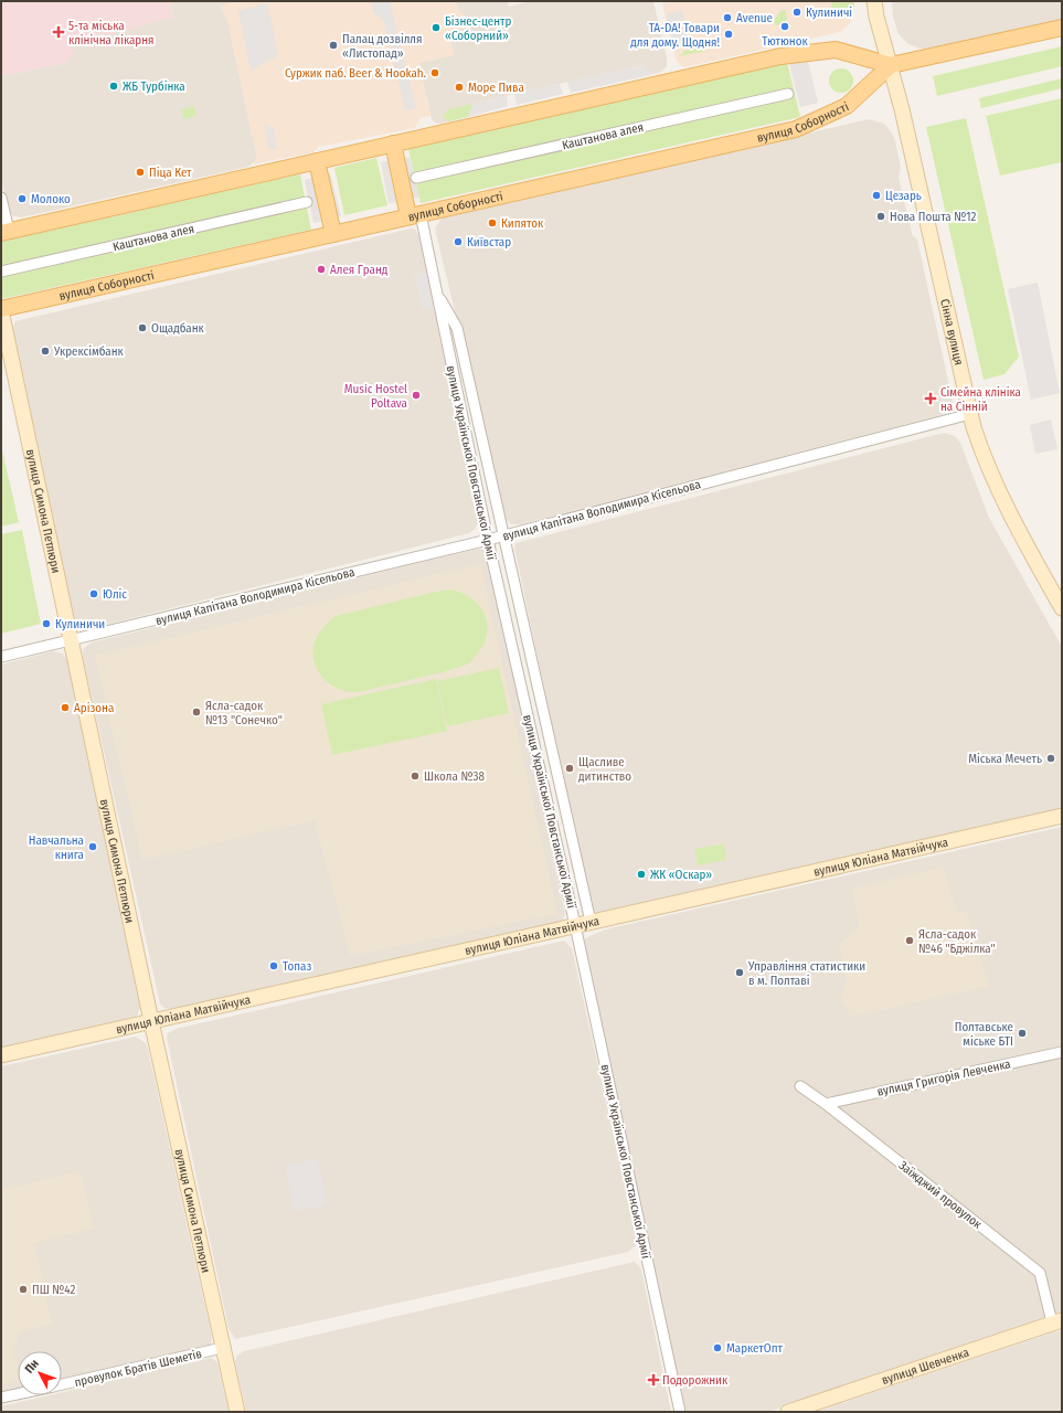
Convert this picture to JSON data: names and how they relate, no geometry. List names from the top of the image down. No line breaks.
{"streets":{"main road":["вулиця Соборності"],"street":["Каштанова алея","Сінна вулиця","вулиця Української Повстанської Армії","вулиця Капітана Володимира Кісельова","вулиця Симона Петлюри","вулиця Юліана Матвійчука","вулиця Григорія Левченка","Заїжджий провулок","вулиця Шевченка","провулок Братів Шеметів"]},"crossings":[["вулиця Соборності","Сінна вулиця"],["вулиця Соборності","вулиця Української Повстанської Армії"],["вулиця Соборності","вулиця Симона Петлюри"],["Сінна вулиця","вулиця Капітана Володимира Кісельова"],["вулиця Української Повстанської Армії","вулиця Капітана Володимира Кісельова"],["вулиця Української Повстанської Армії","вулиця Юліана Матвійчука"],["вулиця Капітана Володимира Кісельова","вулиця Симона Петлюри"],["вулиця Симона Петлюри","вулиця Юліана Матвійчука"],["вулиця Симона Петлюри","провулок Братів Шеметів"],["вулиця Григорія Левченка","Заїжджий провулок"],["Заїжджий провулок","вулиця Шевченка"]],"places":{"other":["Кулиничі","Avenue","Тютюнок","Бізнес-центр «Соборний»","TA-DA! Товари для дому. Щодня!","Палац дозвілля «Листопад»","Суржик паб. Beer & Hookah.","ЖБ Турбінка","Море Пива","Піца Кет","Цезарь","Молоко","Нова Пошта №12","Кипяток","Київстар","Алея Гранд","Ощадбанк","Укрексімбанк","Music Hostel Poltava","Юліс","Кулиничи","Арізона","Ясла-садок №13 \"Сонечко\"","Міська Мечеть","Щасливе дитинство","Школа №38","Навчальна книга","ЖК «Оскар»","Ясла-садок №46 \"Бджілка\"","Топаз","Управління статистики в м. Полтаві","Полтавське міське БТІ","ПШ №42","МаркетОпт"],"health":["5-та міська клінічна лікарня","Сімейна клініка на Сінній","Подорожник"]},"north":"top left"}
